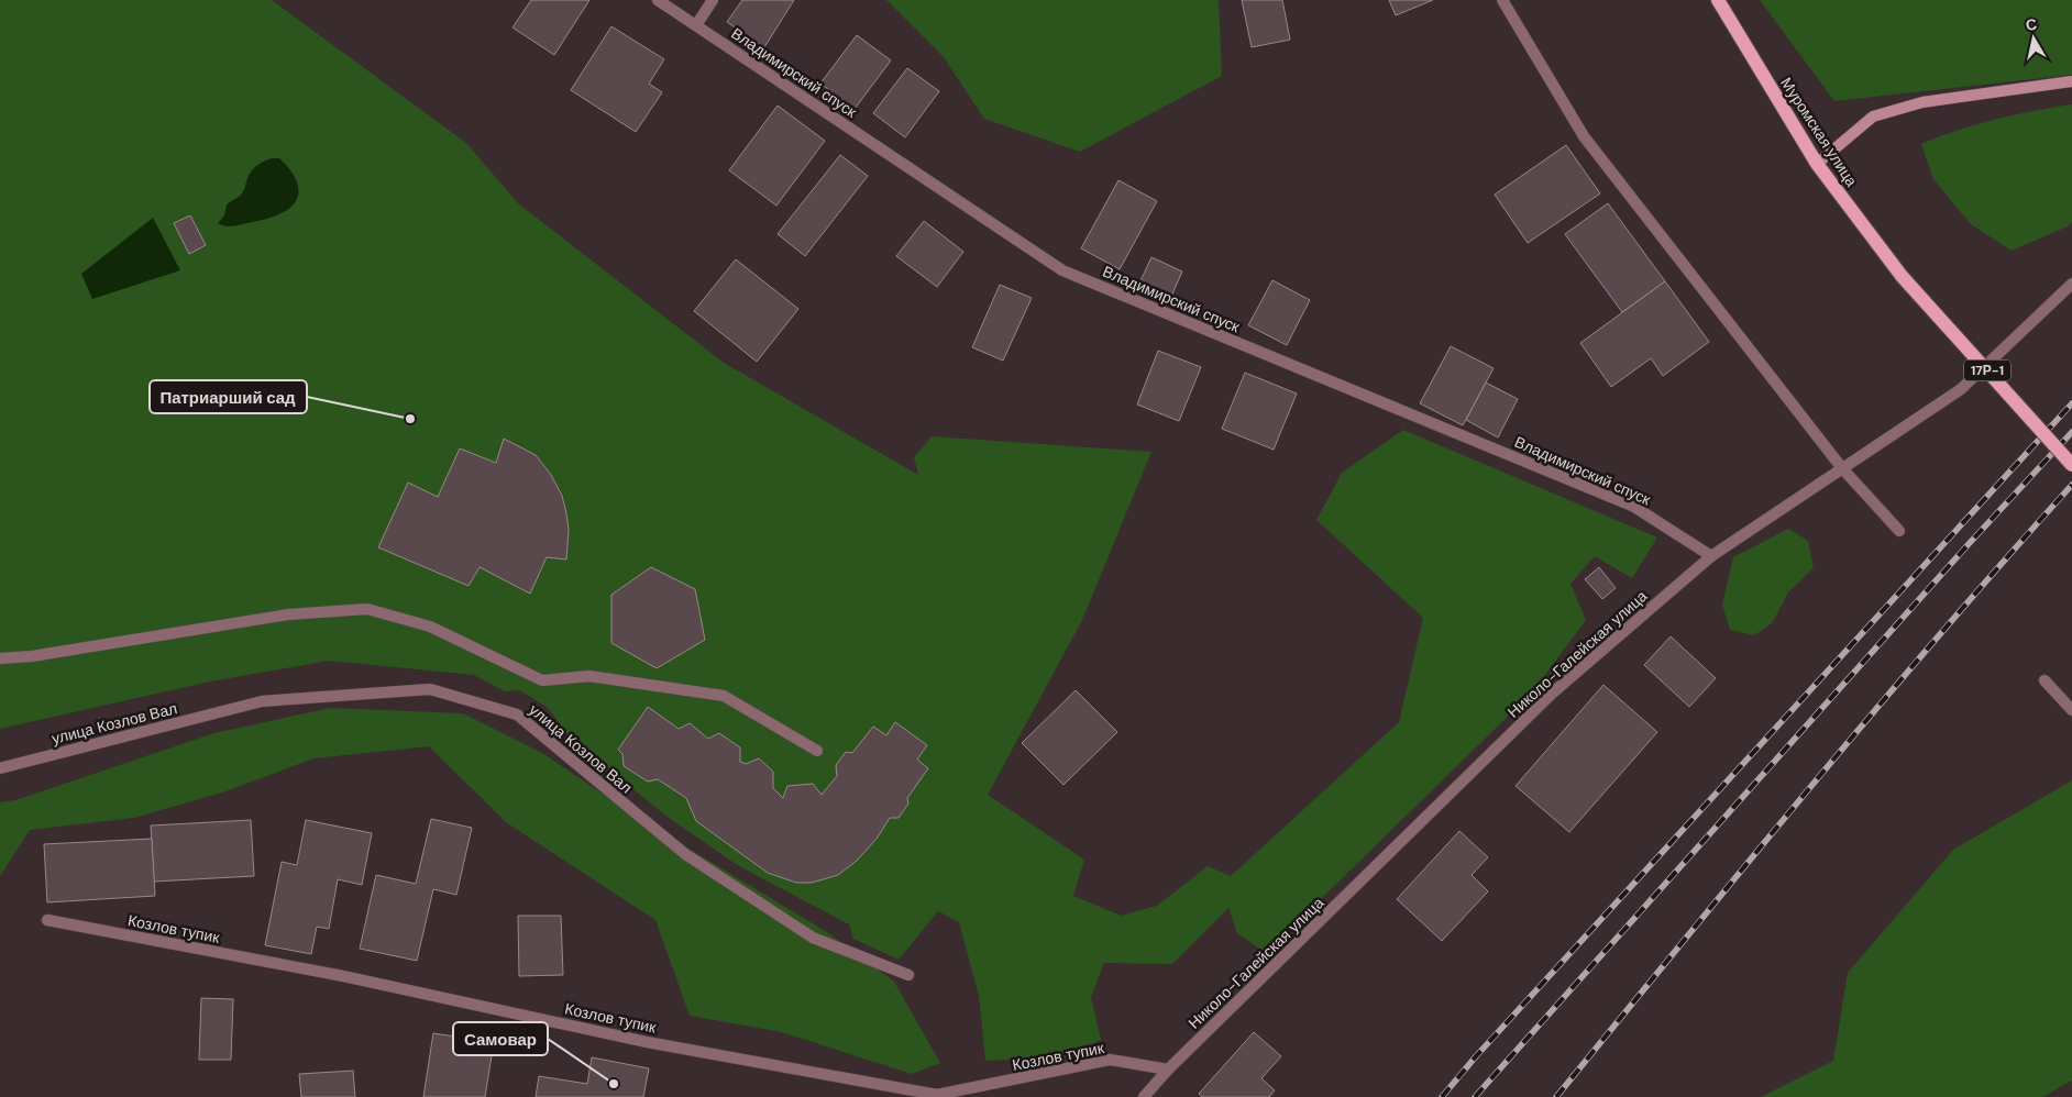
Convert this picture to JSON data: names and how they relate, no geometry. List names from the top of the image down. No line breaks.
{"streets":{"main road":["Муромская улица","17Р-1"],"street":["Владимирский спуск","Николо-Галейская улица","улица Козлов Вал","Козлов тупик"]},"crossings":[["Владимирский спуск","Николо-Галейская улица"],["Николо-Галейская улица","Козлов тупик"]],"places":["Патриарший сад","Самовар"],"north":"top"}
